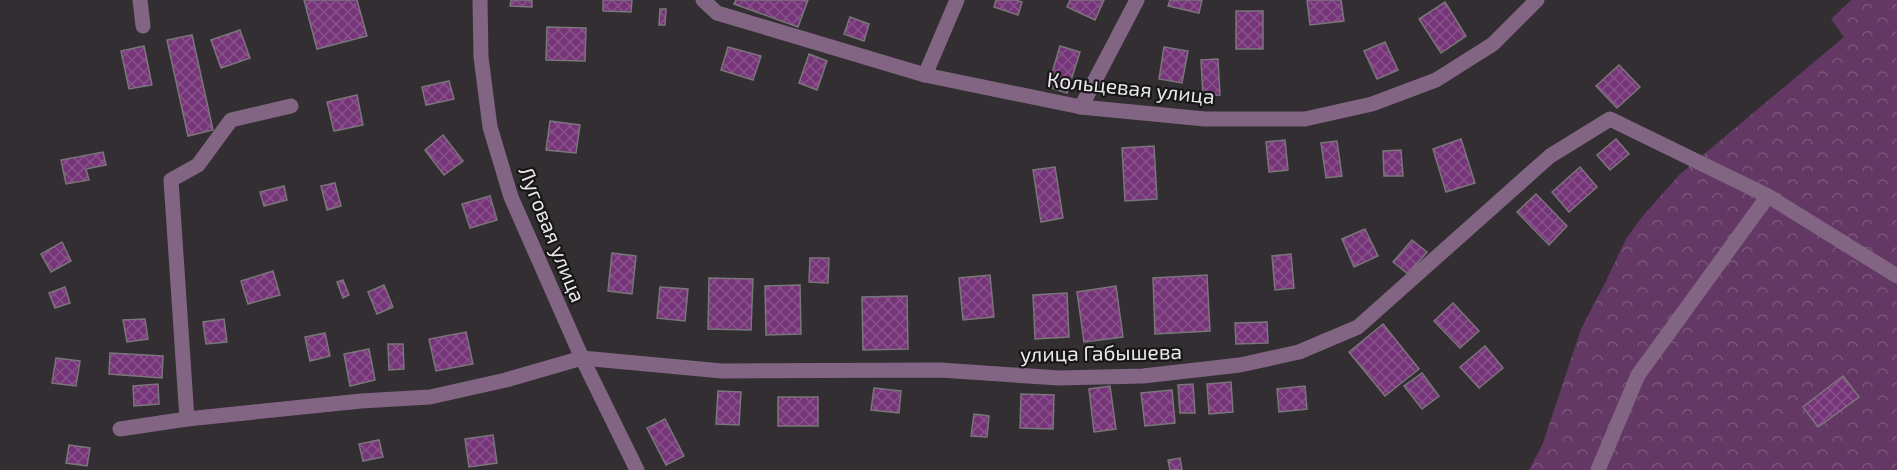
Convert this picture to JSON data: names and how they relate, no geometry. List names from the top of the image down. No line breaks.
{"streets":{"street":["Кольцевая улица","Луговая улица","улица Габышева"]},"crossings":[["Луговая улица","улица Габышева"]]}
